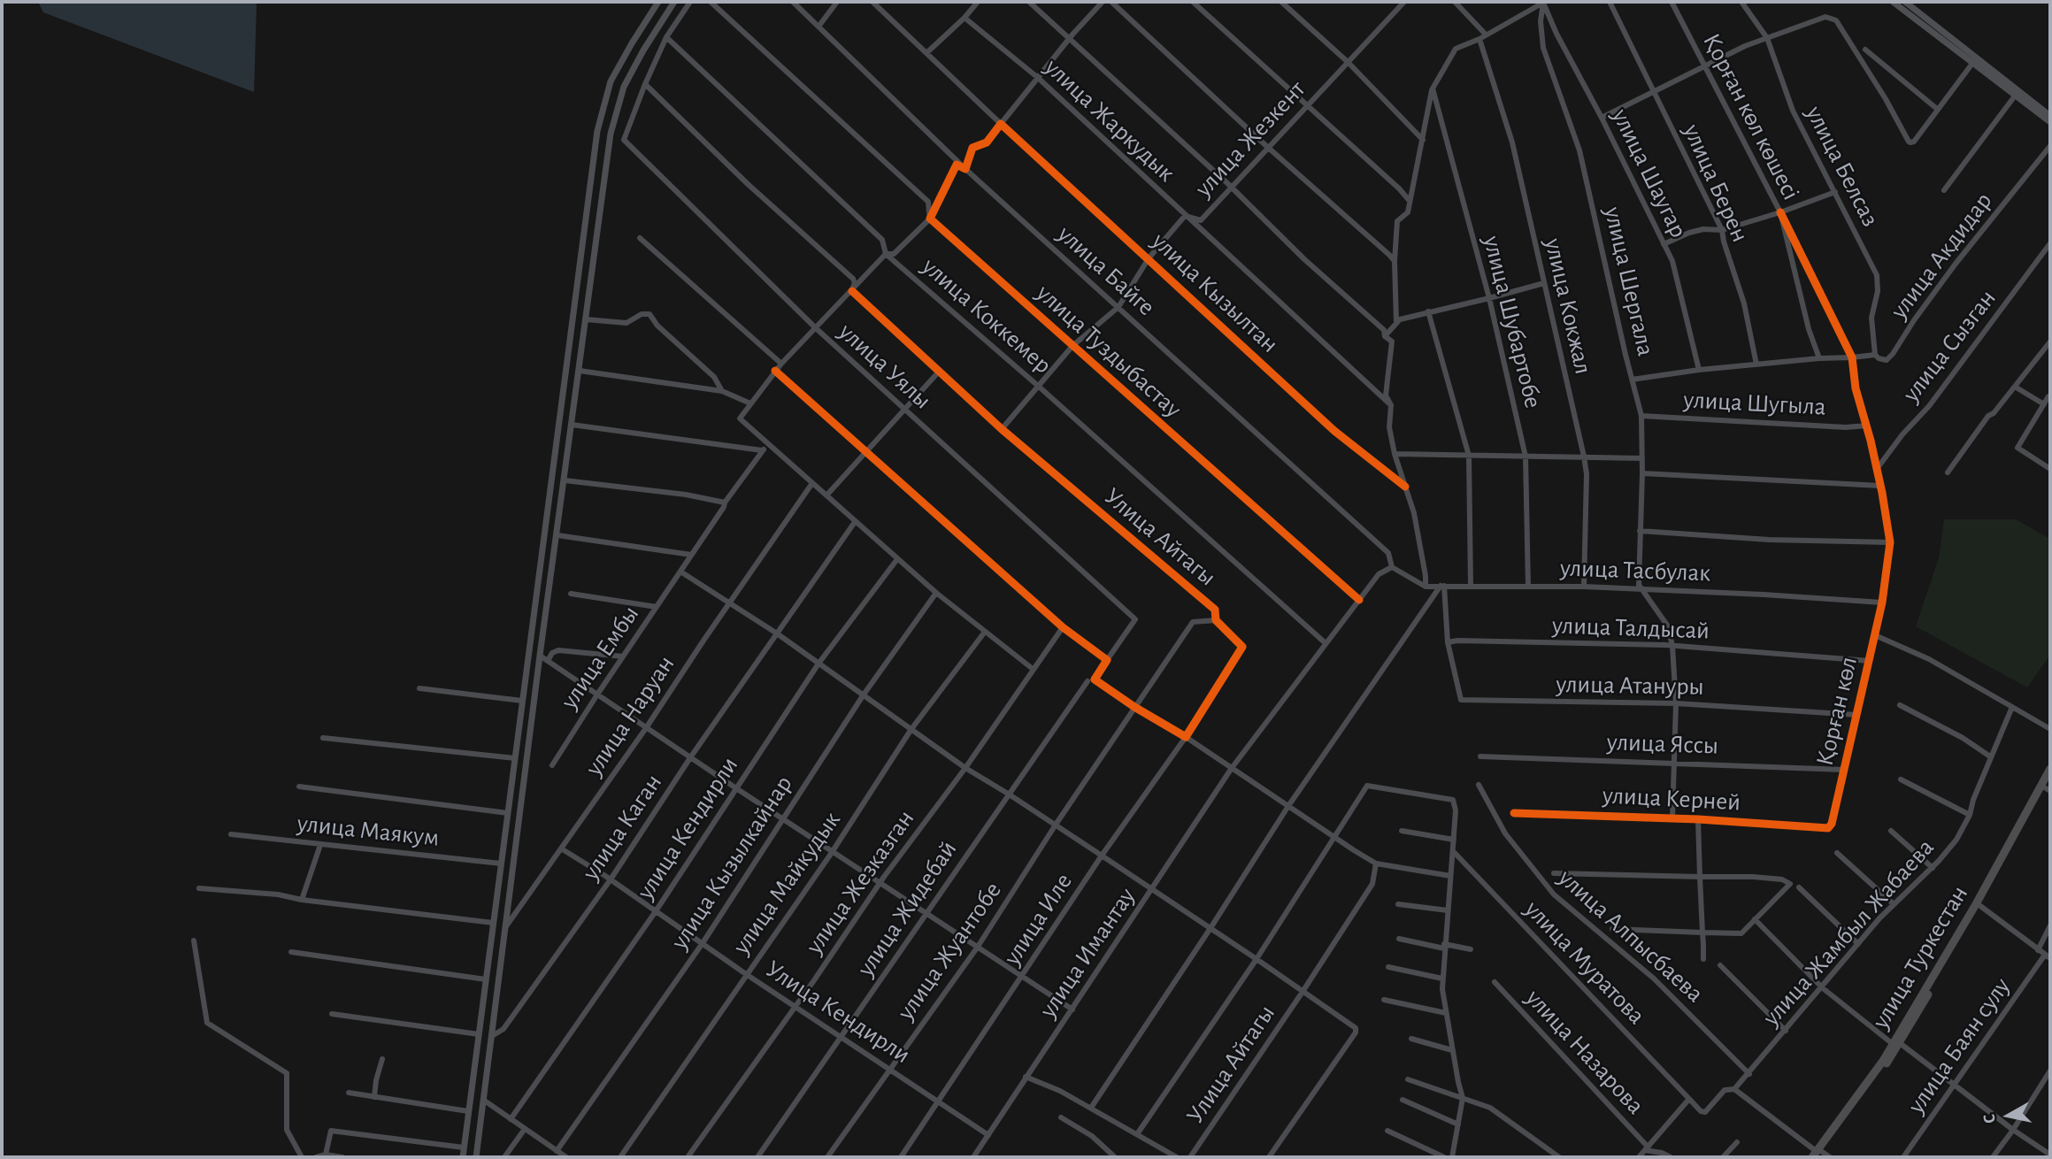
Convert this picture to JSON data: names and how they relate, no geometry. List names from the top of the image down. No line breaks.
{"streets":{"highway":["улица Туркестан"],"street":["Қорған көл көшесі","улица Жаркудык","улица Жезкент","улица Белсаз","улица Шаугар","улица Берен","улица Акдидар","улица Байге","улица Шергала","улица Кызылтан","улица Кокжал","улица Коккемер","улица Шубартобе","улица Сызган","улица Туздыбастау","улица Уялы","улица Шугыла","Улица Айтагы","улица Тасбулак","улица Талдысай","улица Ембы","улица Атануры","Қорған көл","улица Наруан","улица Яссы","улица Керней","улица Каган","улица Кендирли","улица Маякум","улица Кызылкайнар","улица Жезказган","улица Майкудык","улица Жидебай","улица Иле","улица Жамбыл Жабаева","улица Алпысбаева","улица Жуантобе","улица Имантау","улица Муратова","Улица Кендирли","улица Баян сулу","улица Назарова"]},"crossings":[["Қорған көл көшесі","улица Акдидар"],["улица Жаркудык","улица Жезкент"],["улица Жезкент","улица Байге"],["улица Жезкент","улица Кызылтан"],["улица Жезкент","улица Коккемер"],["улица Жезкент","улица Туздыбастау"],["улица Жезкент","Улица Айтагы"],["улица Белсаз","улица Акдидар"],["улица Шаугар","улица Акдидар"],["улица Шаугар","улица Шергала"],["улица Берен","улица Акдидар"],["улица Акдидар","улица Шергала"],["улица Байге","улица Имантау"],["улица Шергала","улица Шугыла"],["улица Шергала","улица Тасбулак"],["улица Кокжал","улица Тасбулак"],["улица Коккемер","улица Имантау"],["улица Шубартобе","улица Тасбулак"],["улица Туздыбастау","улица Имантау"],["улица Уялы","Улица Айтагы"],["Улица Айтагы","улица Иле"],["Улица Айтагы","улица Жуантобе"],["улица Тасбулак","Қорған көл"],["улица Талдысай","улица Атануры"],["улица Талдысай","Қорған көл"],["улица Атануры","Қорған көл"],["Қорған көл","улица Яссы"],["Қорған көл","улица Керней"],["улица Наруан","Улица Кендирли"],["улица Каган","Улица Кендирли"],["улица Кендирли","Улица Кендирли"],["улица Кызылкайнар","Улица Кендирли"],["улица Жезказган","Улица Кендирли"],["улица Майкудык","Улица Кендирли"],["улица Жидебай","Улица Кендирли"],["улица Иле","улица Имантау"],["улица Иле","Улица Кендирли"],["улица Жамбыл Жабаева","улица Алпысбаева"],["улица Жамбыл Жабаева","улица Муратова"],["улица Жуантобе","Улица Кендирли"],["улица Имантау","Улица Кендирли"]],"north":"left"}
